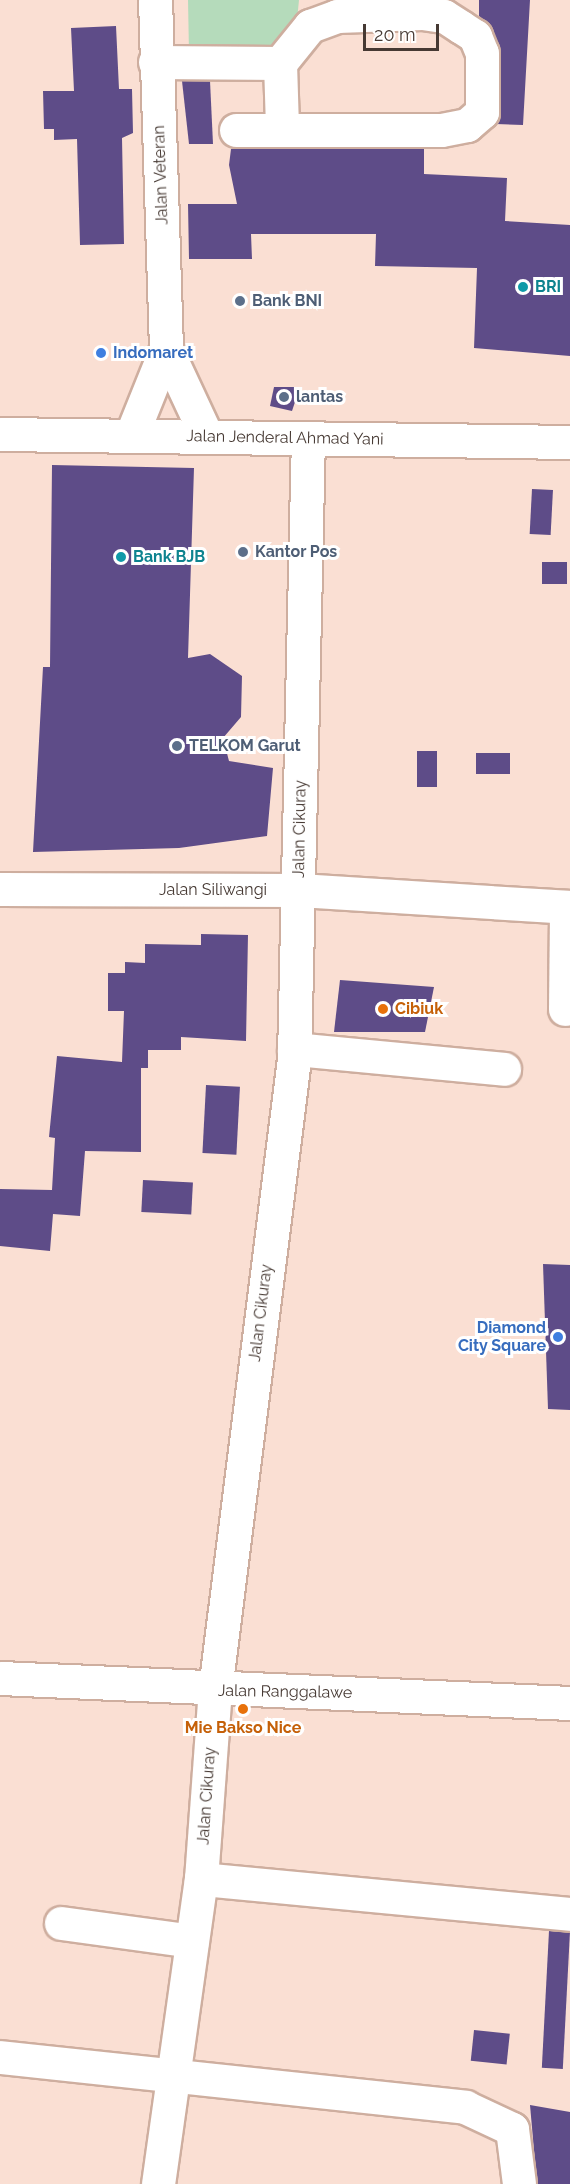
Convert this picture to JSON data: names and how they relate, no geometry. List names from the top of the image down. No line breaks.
{"streets":{"street":["Jalan Veteran","Jalan Jenderal Ahmad Yani","Jalan Cikuray","Jalan Siliwangi","Jalan Ranggalawe"]},"crossings":[["Jalan Veteran","Jalan Jenderal Ahmad Yani"],["Jalan Jenderal Ahmad Yani","Jalan Cikuray"],["Jalan Cikuray","Jalan Siliwangi"],["Jalan Cikuray","Jalan Ranggalawe"]],"places":["BRI","Bank BNI","Indomaret","lantas","Kantor Pos","Bank BJB","TELKOM Garut","Cibiuk","Diamond City Square","Mie Bakso Nice"],"scale_bar":"20 m"}
